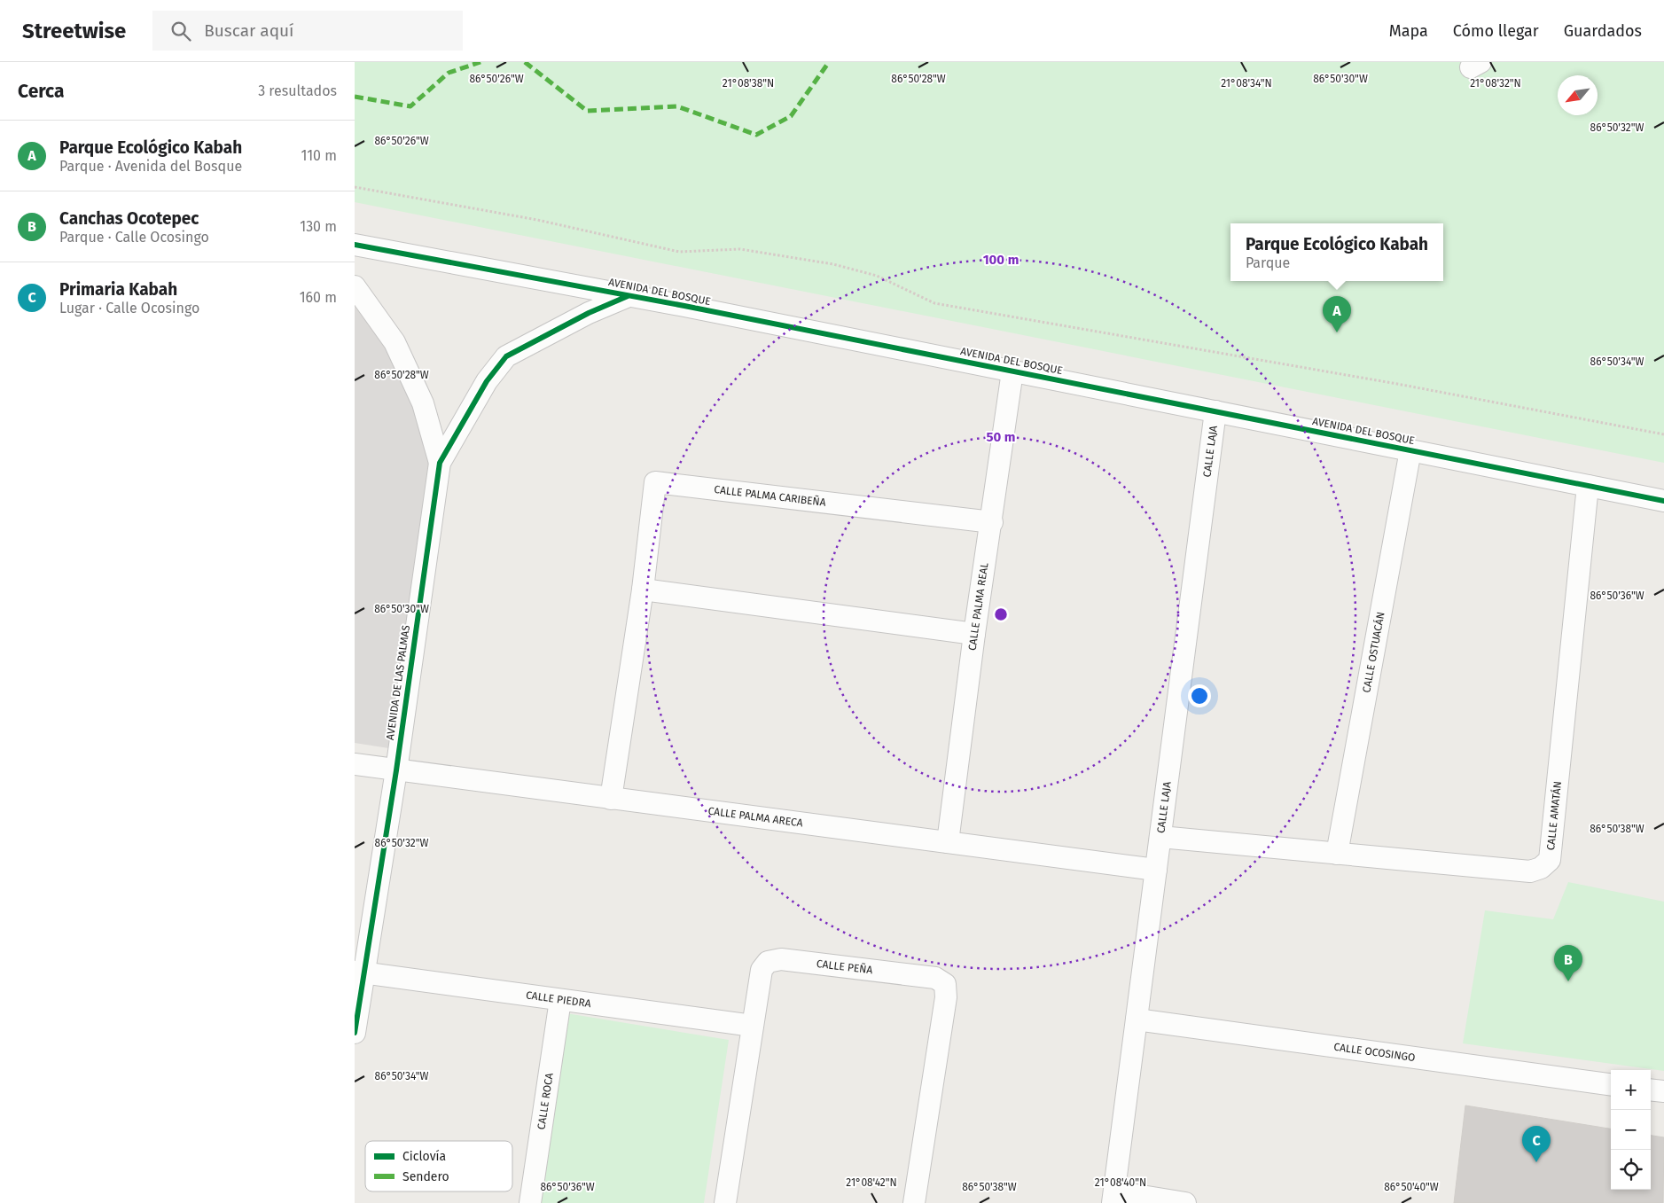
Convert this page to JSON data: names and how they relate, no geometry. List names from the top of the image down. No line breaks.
{"streets":{"street":["AVENIDA DEL BOSQUE","CALLE LAJA","CALLE PALMA CARIBEÑA","CALLE PALMA REAL","CALLE OSTUACÁN","AVENIDA DE LAS PALMAS","CALLE AMATÁN","CALLE PALMA ARECA","CALLE PEÑA","CALLE PIEDRA","CALLE OCOSINGO","CALLE ROCA"]},"crossings":[["AVENIDA DEL BOSQUE","CALLE LAJA"],["AVENIDA DEL BOSQUE","CALLE PALMA REAL"],["AVENIDA DEL BOSQUE","CALLE OSTUACÁN"],["AVENIDA DEL BOSQUE","AVENIDA DE LAS PALMAS"],["AVENIDA DEL BOSQUE","CALLE AMATÁN"],["CALLE LAJA","CALLE AMATÁN"],["CALLE LAJA","CALLE PALMA ARECA"],["CALLE LAJA","CALLE OCOSINGO"],["CALLE PALMA CARIBEÑA","CALLE PALMA REAL"],["CALLE PALMA CARIBEÑA","CALLE PALMA ARECA"],["CALLE PALMA REAL","CALLE PALMA ARECA"],["CALLE OSTUACÁN","CALLE AMATÁN"],["AVENIDA DE LAS PALMAS","CALLE PALMA ARECA"],["AVENIDA DE LAS PALMAS","CALLE PIEDRA"],["CALLE PEÑA","CALLE PIEDRA"],["CALLE PIEDRA","CALLE ROCA"]],"legend":["Ciclovía","Sendero"],"north":"bottom left","page":{"header":"Streetwise","search":"Buscar aquí","nav":["Mapa","Cómo llegar","Guardados"],"heading":["Cerca","3 resultados"],"list":[{"mark":"A","name":"Parque Ecológico Kabah","note":"Parque · Avenida del Bosque","value":"110 m"},{"mark":"B","name":"Canchas Ocotepec","note":"Parque · Calle Ocosingo","value":"130 m"},{"mark":"C","name":"Primaria Kabah","note":"Lugar · Calle Ocosingo","value":"160 m"}],"popup":["Parque Ecológico Kabah","Parque"],"pins":["A","B","C"],"map_buttons":["+","−"]},"coordinates":["86°50'26\"W","86°50'28\"W","86°50'30\"W","21°08'38\"N","21°08'34\"N","21°08'32\"N","86°50'32\"W","86°50'34\"W","86°50'36\"W","86°50'38\"W","21°08'42\"N","21°08'40\"N","86°50'40\"W"],"rings":["100 m","50 m"]}
